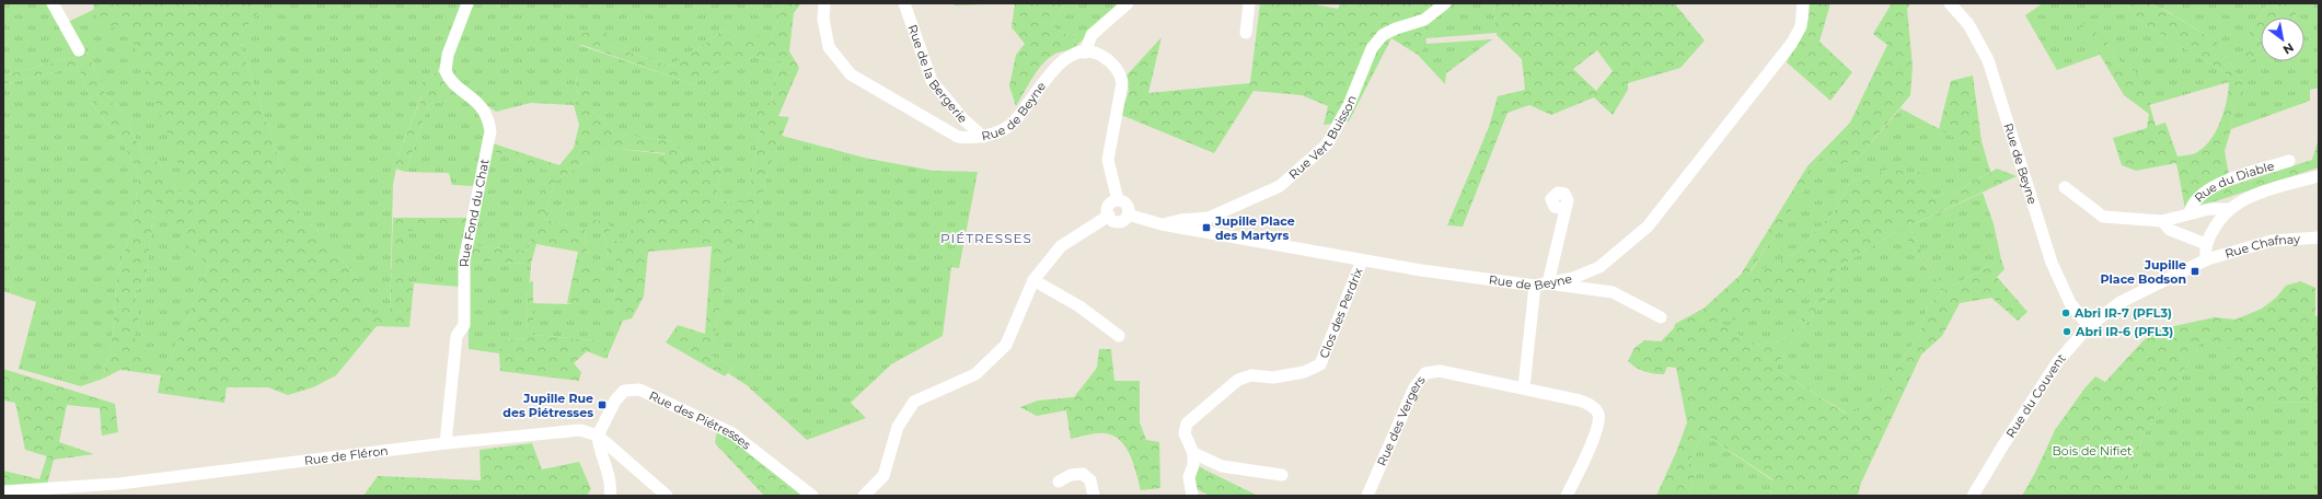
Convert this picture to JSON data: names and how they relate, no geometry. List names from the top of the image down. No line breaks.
{"streets":{"street":["Rue de la Bergerie","Rue de Beyne","Rue Vert Buisson","Rue du Diable","Rue Fond du Chat","Rue Chafnay","Clos des Perdrix","Rue du Couvent","Rue des Piétresses","Rue des Vergers","Rue de Fléron"]},"crossings":[["Rue de la Bergerie","Rue de Beyne"],["Rue de Beyne","Rue Vert Buisson"],["Rue de Beyne","Clos des Perdrix"],["Rue de Beyne","Rue du Couvent"],["Rue Fond du Chat","Rue de Fléron"],["Rue Chafnay","Rue du Couvent"],["Rue des Piétresses","Rue de Fléron"]],"districts":["PIÉTRESSES"],"parks":["Bois de Nifiet"],"places":{"transit":["Jupille Place des Martyrs","Jupille Place Bodson","Jupille Rue des Piétresses"],"other":["Abri IR-7 (PFL3)","Abri IR-6 (PFL3)"]},"north":"bottom right"}
